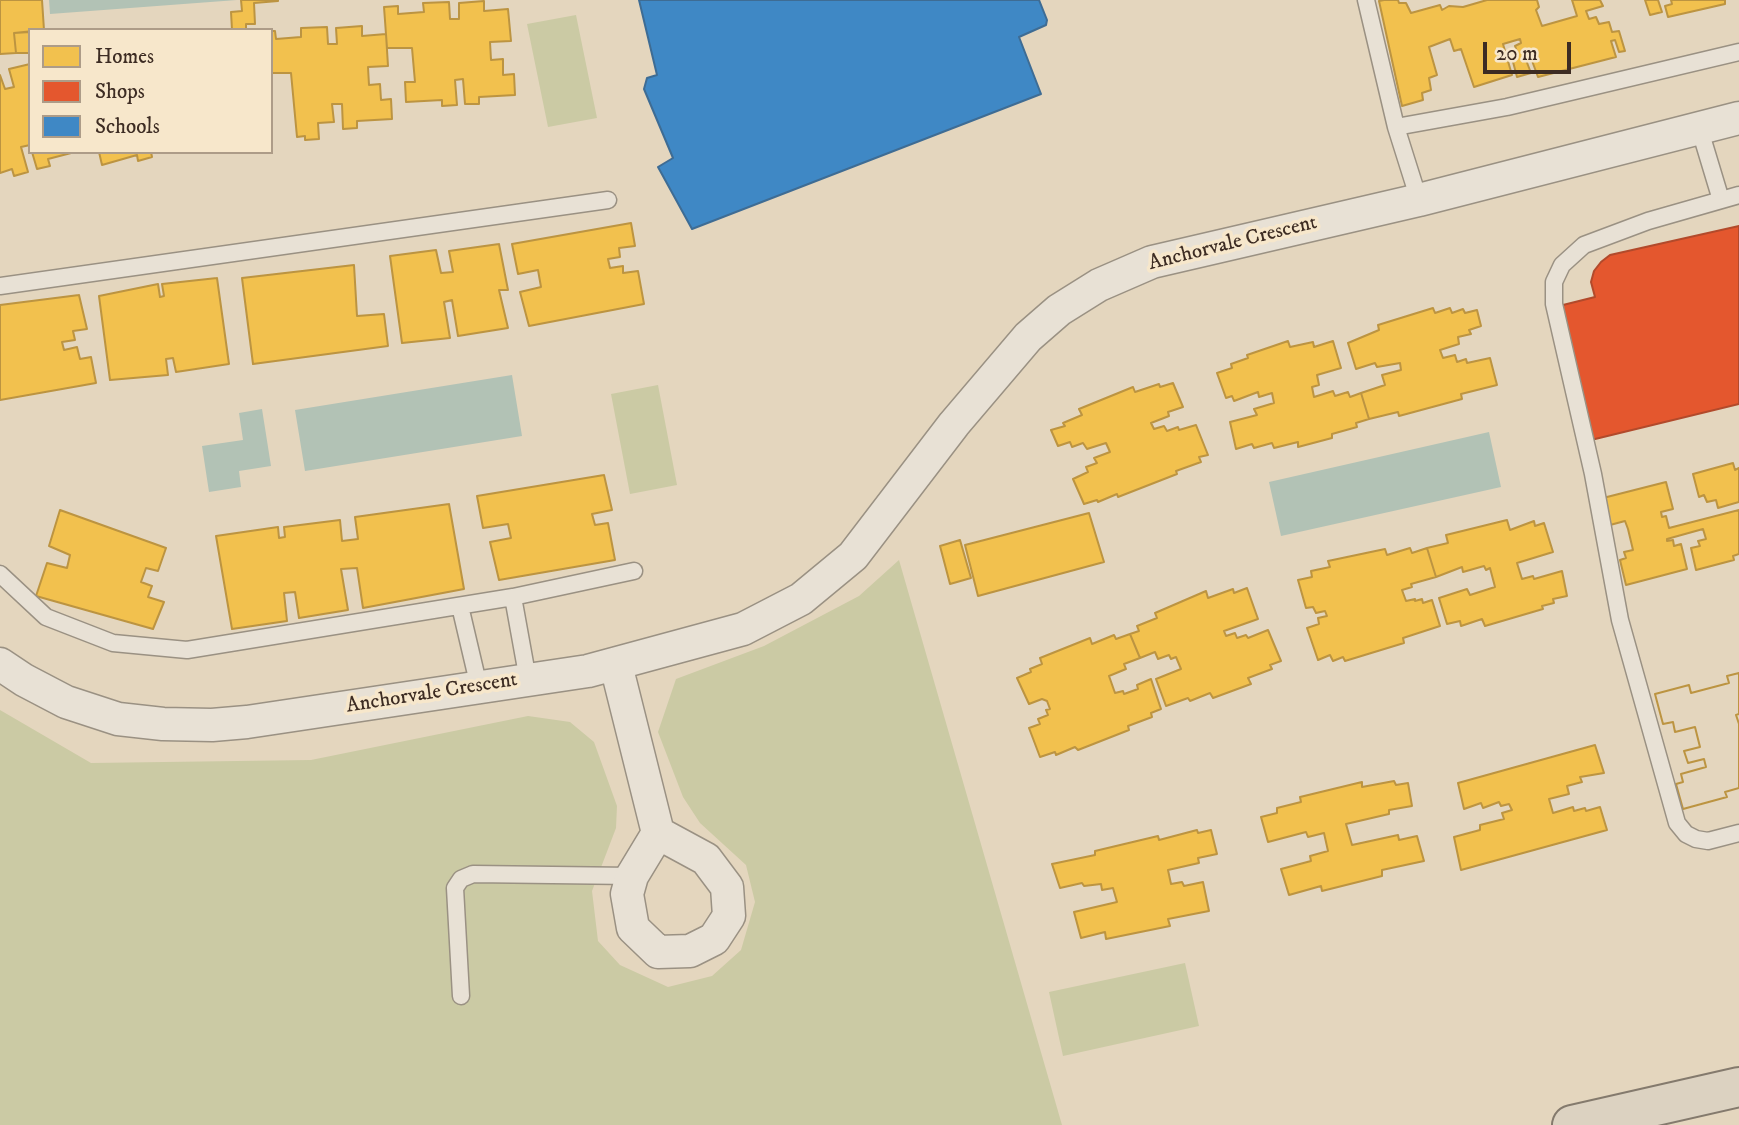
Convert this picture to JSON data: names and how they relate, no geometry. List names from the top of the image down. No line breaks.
{"streets":{"street":["Anchorvale Crescent"]},"legend":["Homes","Shops","Schools"],"scale_bar":"20 m"}
